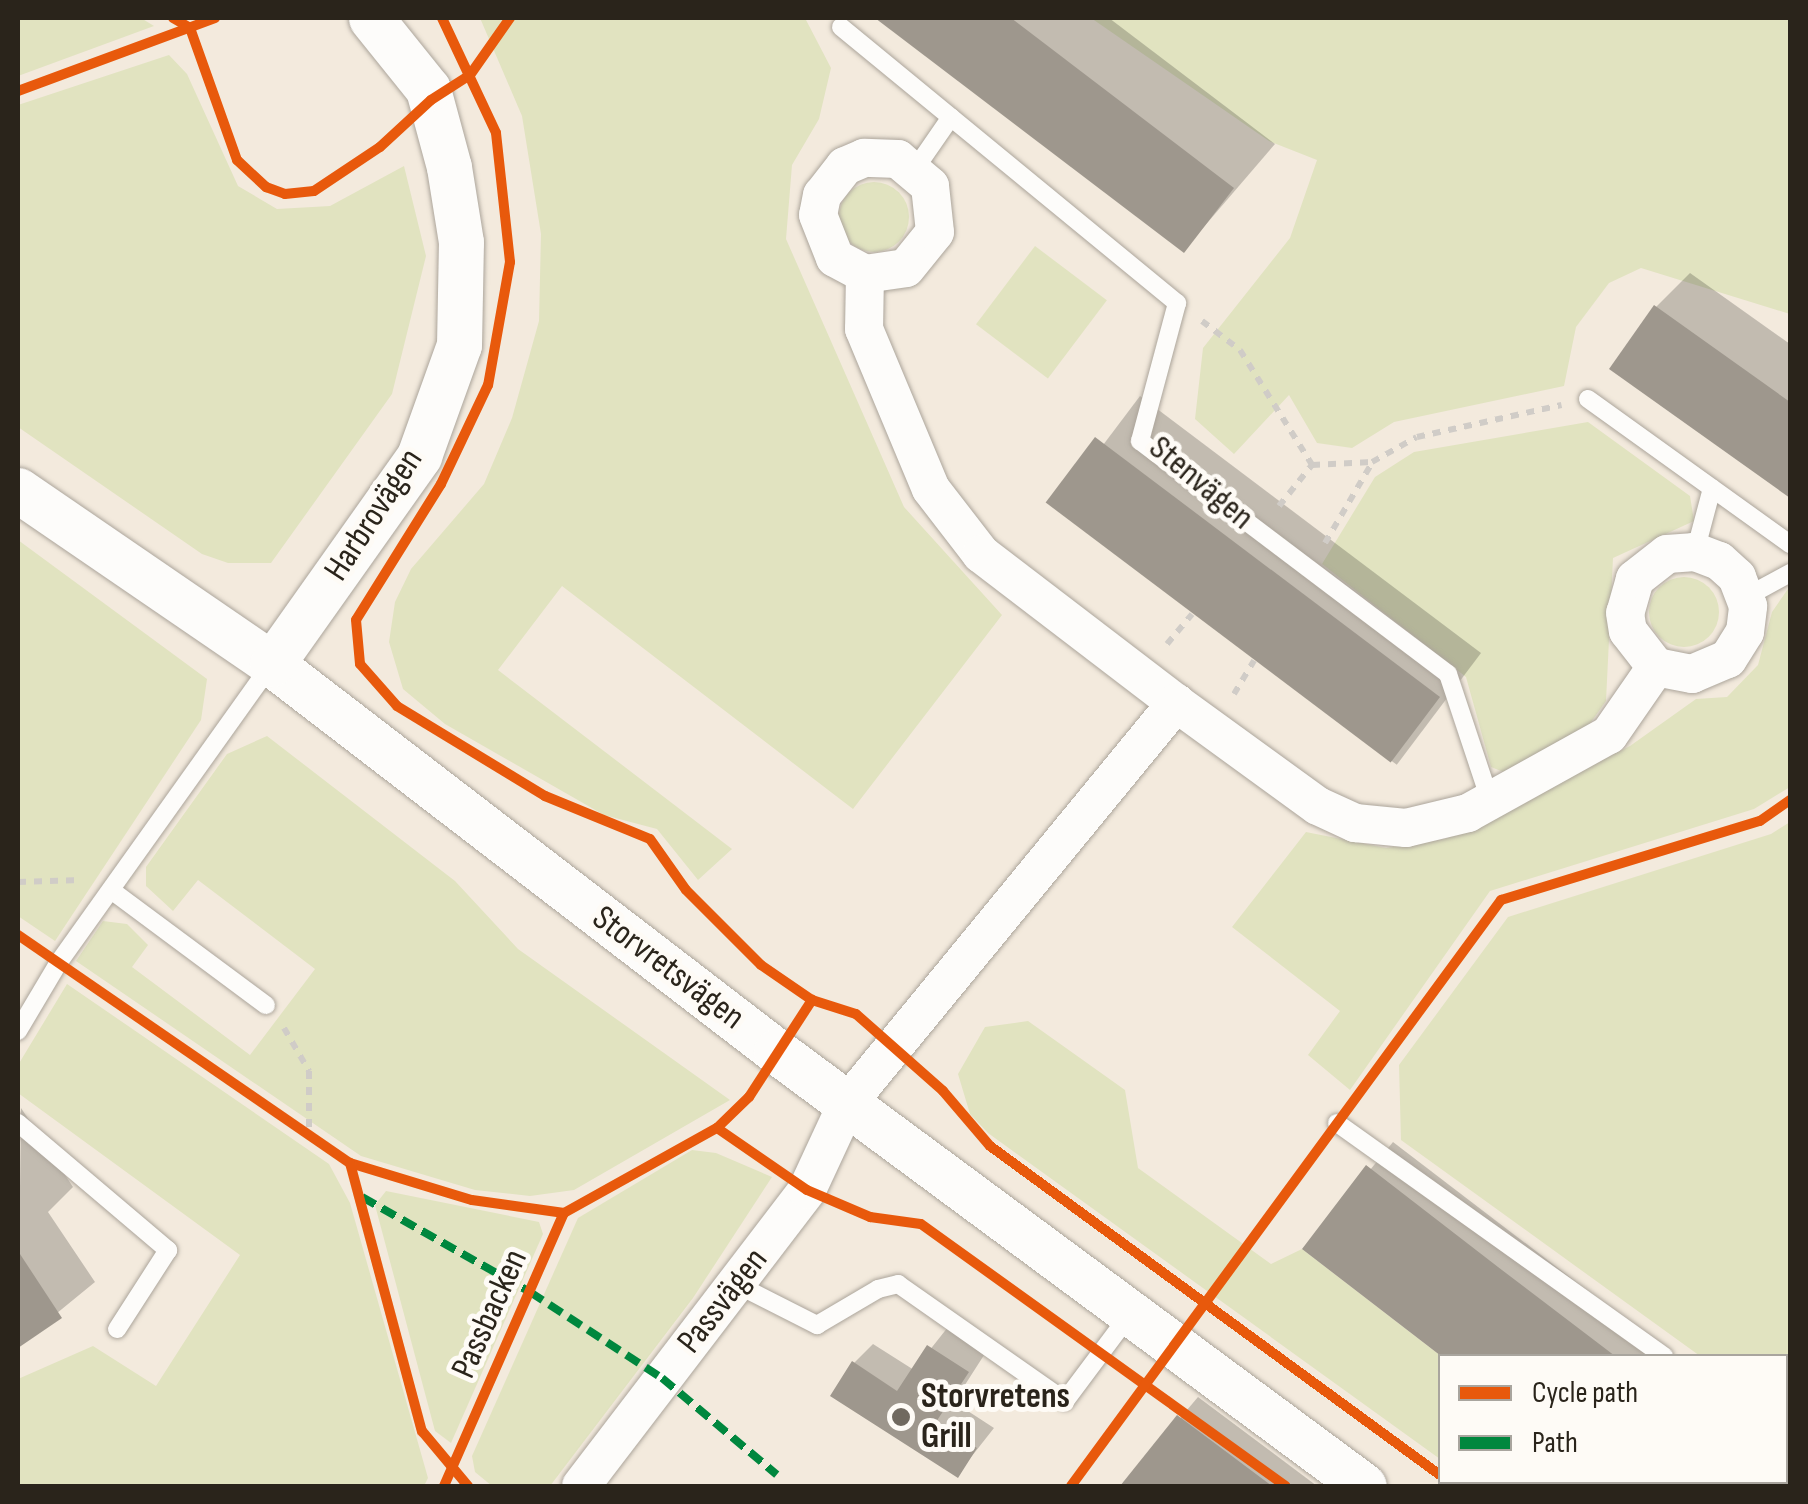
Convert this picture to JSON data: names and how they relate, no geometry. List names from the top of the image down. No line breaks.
{"streets":{"street":["Harbrovägen","Storvretsvägen","Passvägen"],"lane":["Stenvägen"],"cycle path":["Passbacken"]},"crossings":[["Harbrovägen","Storvretsvägen"],["Storvretsvägen","Passvägen"]],"places":["Storvretens Grill"],"legend":["Cycle path","Path"]}
